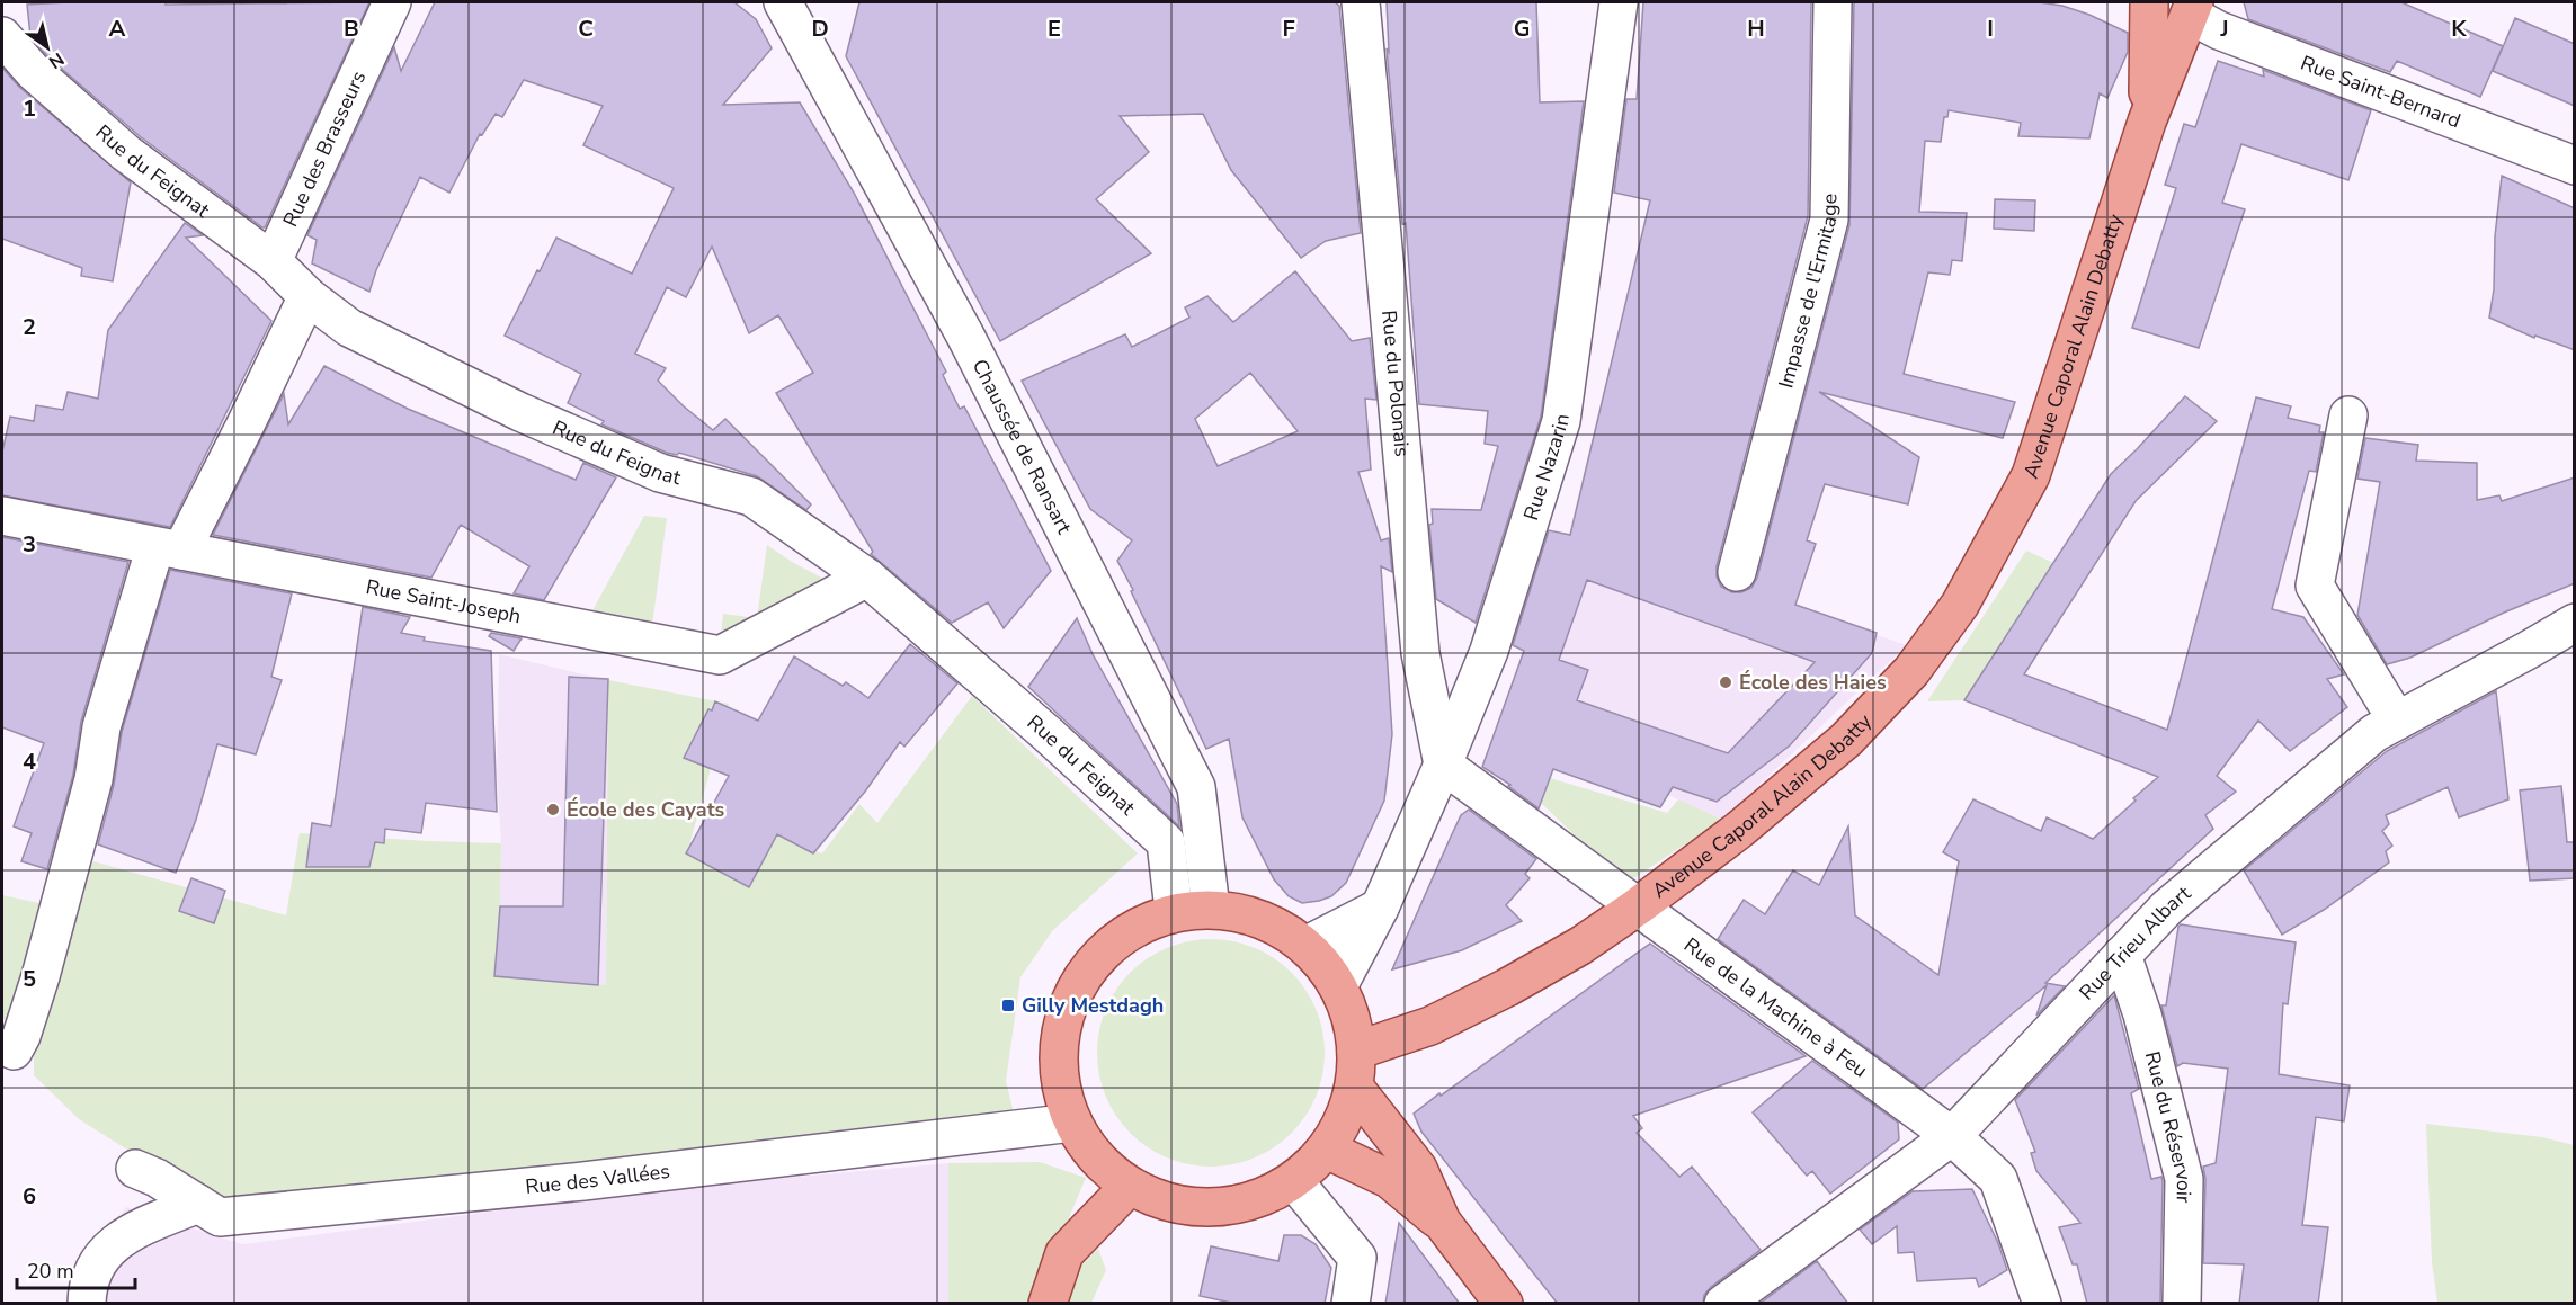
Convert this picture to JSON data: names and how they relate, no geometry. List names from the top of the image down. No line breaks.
{"streets":{"main road":["Avenue Caporal Alain Debatty"],"street":["Rue Saint-Bernard","Rue des Brasseurs","Rue du Feignat","Impasse de l'Ermitage","Rue du Polonais","Chaussée de Ransart","Rue Nazarin","Rue Saint-Joseph","Rue Trieu Albart","Rue de la Machine à Feu","Rue du Réservoir","Rue des Vallées"]},"crossings":[["Rue des Brasseurs","Rue du Feignat"],["Rue du Feignat","Rue Saint-Joseph"],["Avenue Caporal Alain Debatty","Rue de la Machine à Feu"],["Rue du Polonais","Rue Nazarin"],["Rue du Polonais","Rue de la Machine à Feu"],["Rue Nazarin","Rue de la Machine à Feu"],["Rue Trieu Albart","Rue de la Machine à Feu"],["Rue Trieu Albart","Rue du Réservoir"]],"places":{"other":["École des Haies","École des Cayats"],"transit":["Gilly Mestdagh"]},"scale_bar":"20 m","north":"bottom right","grid":{"columns":["A","B","C","D","E","F","G","H","I","J","K"],"rows":["1","2","3","4","5","6"]}}
